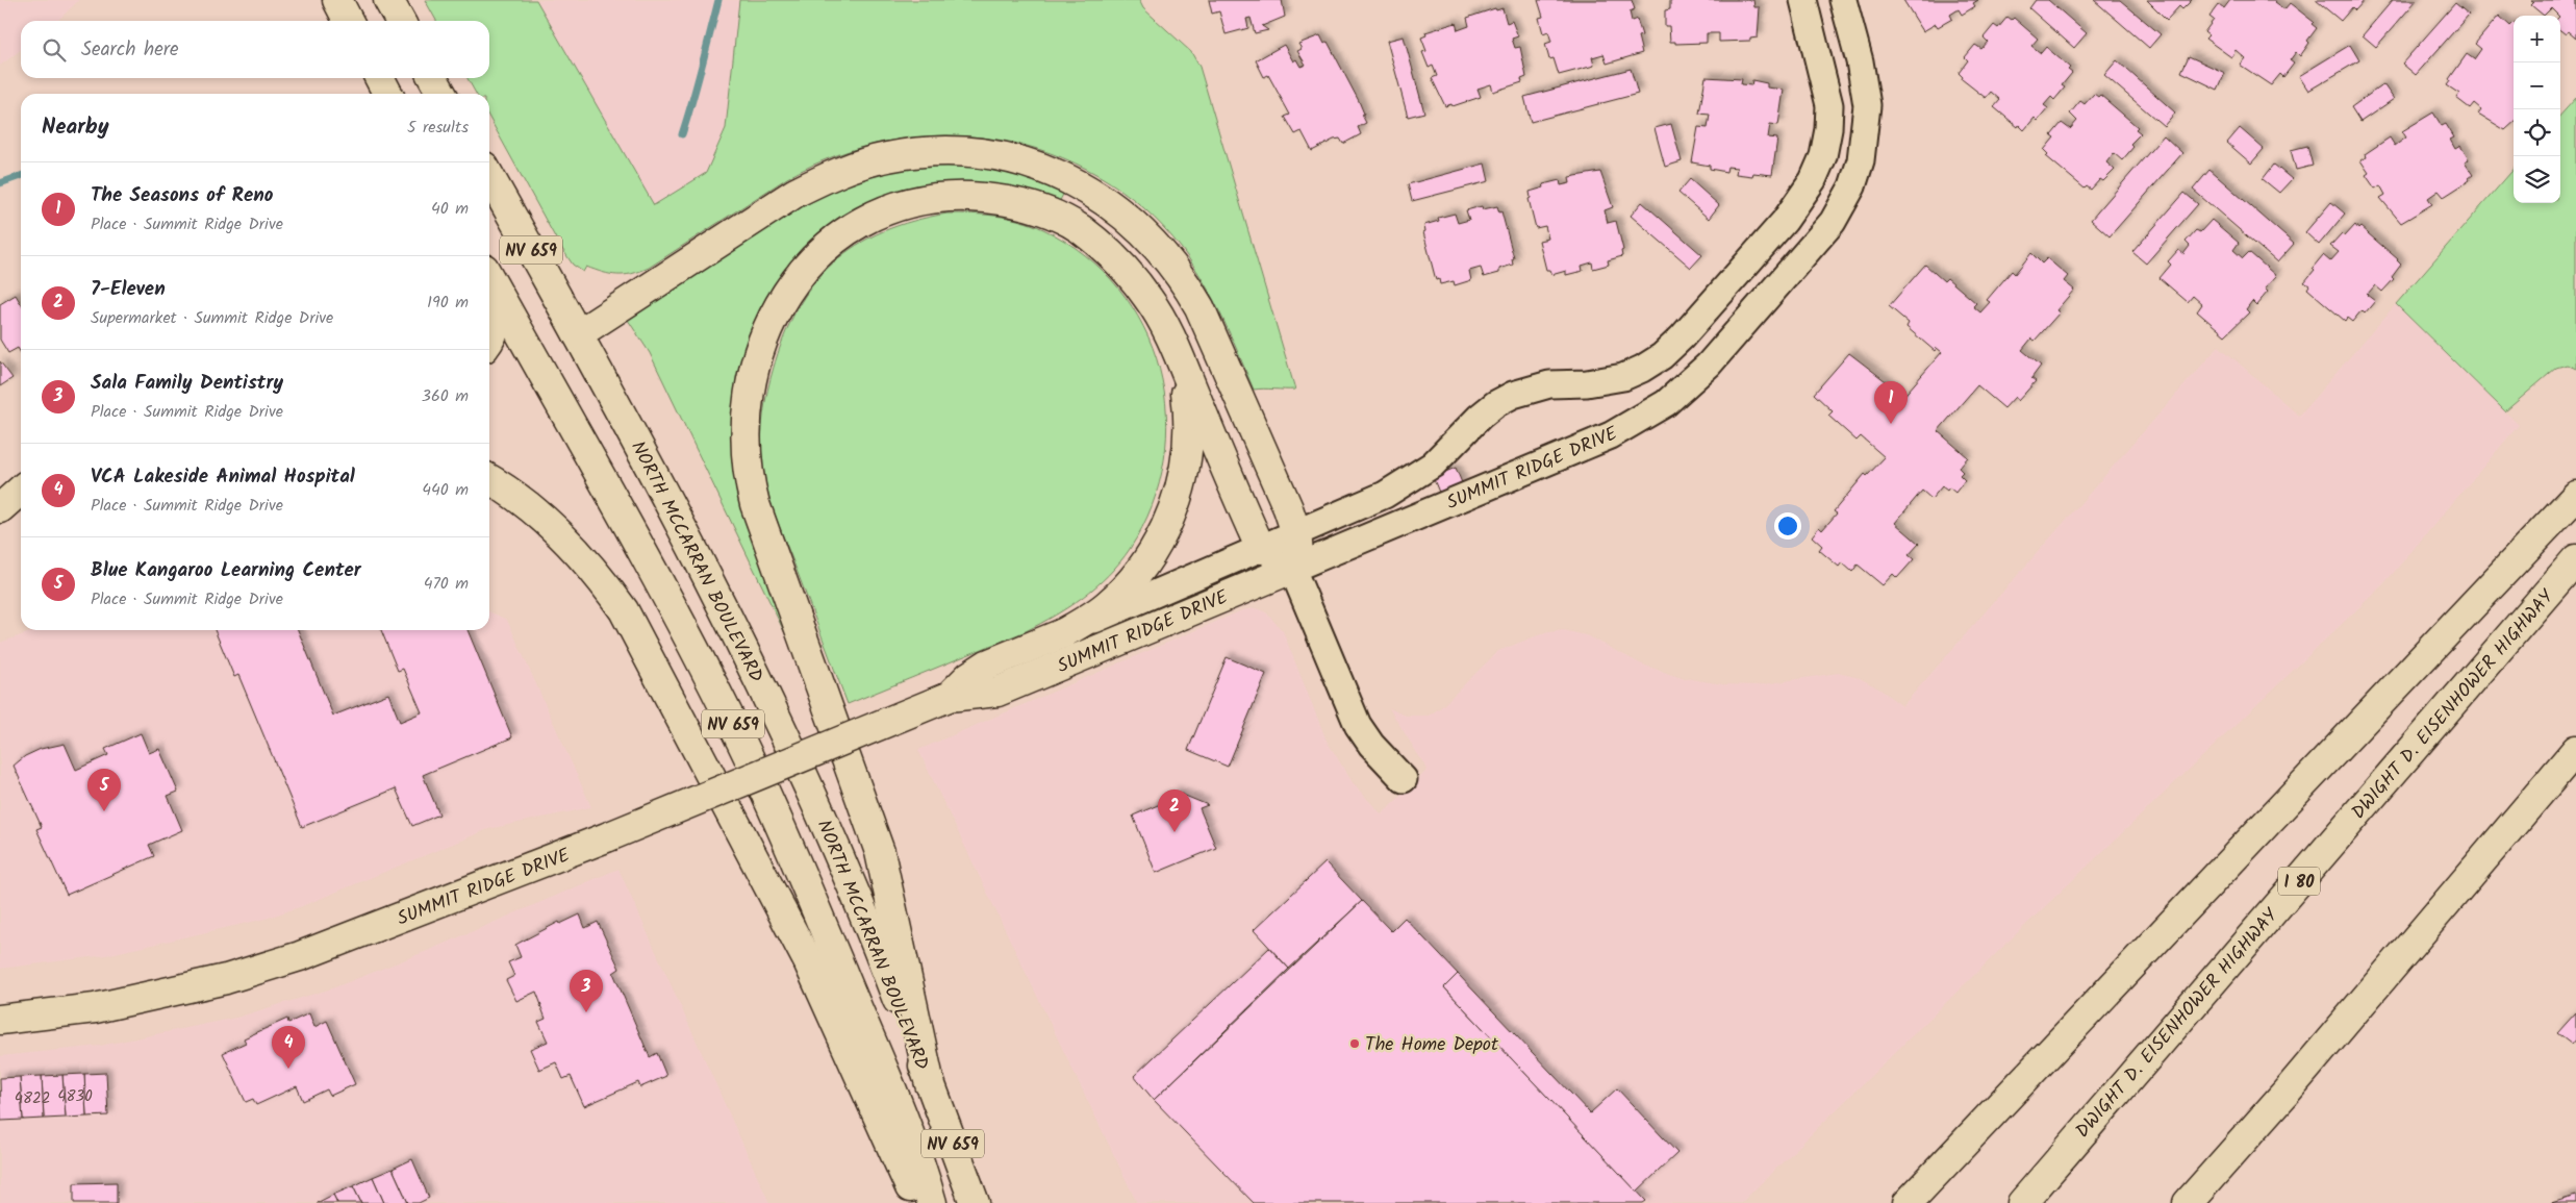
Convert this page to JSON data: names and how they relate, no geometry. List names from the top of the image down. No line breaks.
{"streets":{"main road":["NV 659","SUMMIT RIDGE DRIVE","NORTH MCCARRAN BOULEVARD","DWIGHT D. EISENHOWER HIGHWAY","I 80"]},"places":["The Home Depot"],"house_numbers":["4830","4822"],"page":{"map_buttons":["+","−"],"search":"Search here","heading":["Nearby","5 results"],"list":[{"mark":"1","name":"The Seasons of Reno","note":"Place · Summit Ridge Drive","value":"40 m"},{"mark":"2","name":"7-Eleven","note":"Supermarket · Summit Ridge Drive","value":"190 m"},{"mark":"3","name":"Sala Family Dentistry","note":"Place · Summit Ridge Drive","value":"360 m"},{"mark":"4","name":"VCA Lakeside Animal Hospital","note":"Place · Summit Ridge Drive","value":"440 m"},{"mark":"5","name":"Blue Kangaroo Learning Center","note":"Place · Summit Ridge Drive","value":"470 m"}],"pins":["1","5","2","3","4"]}}
